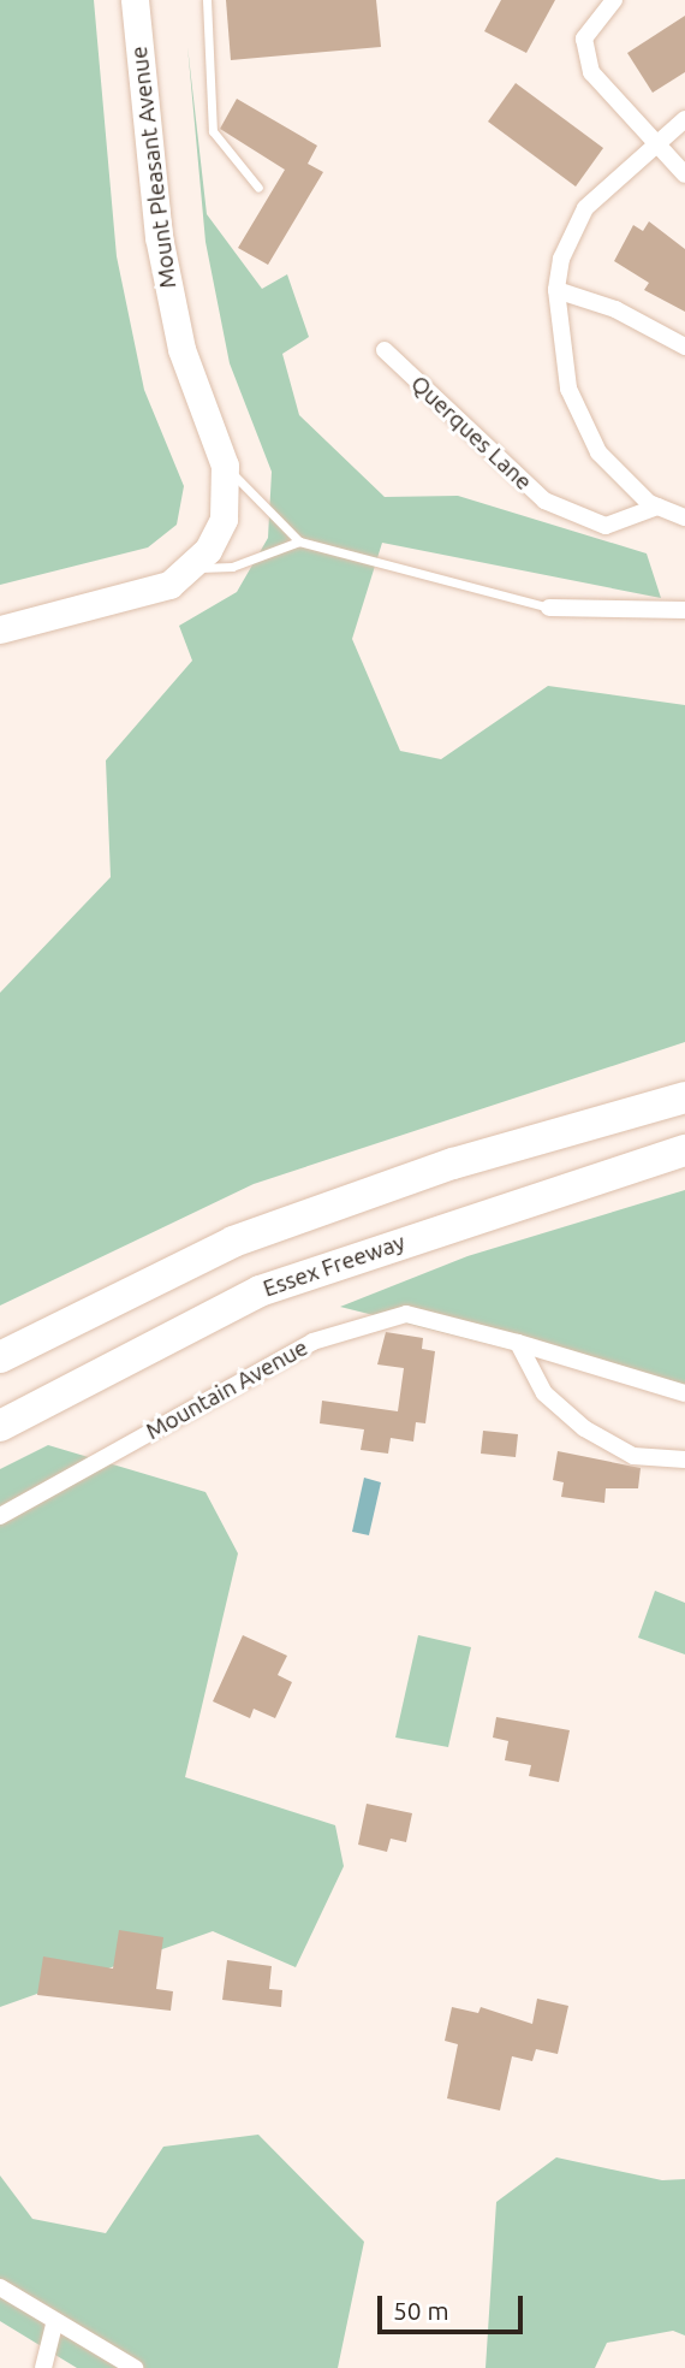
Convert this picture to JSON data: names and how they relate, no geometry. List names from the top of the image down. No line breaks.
{"streets":{"highway":["Essex Freeway"],"main road":["Mount Pleasant Avenue"],"street":["Querques Lane","Mountain Avenue"]},"scale_bar":"50 m"}
